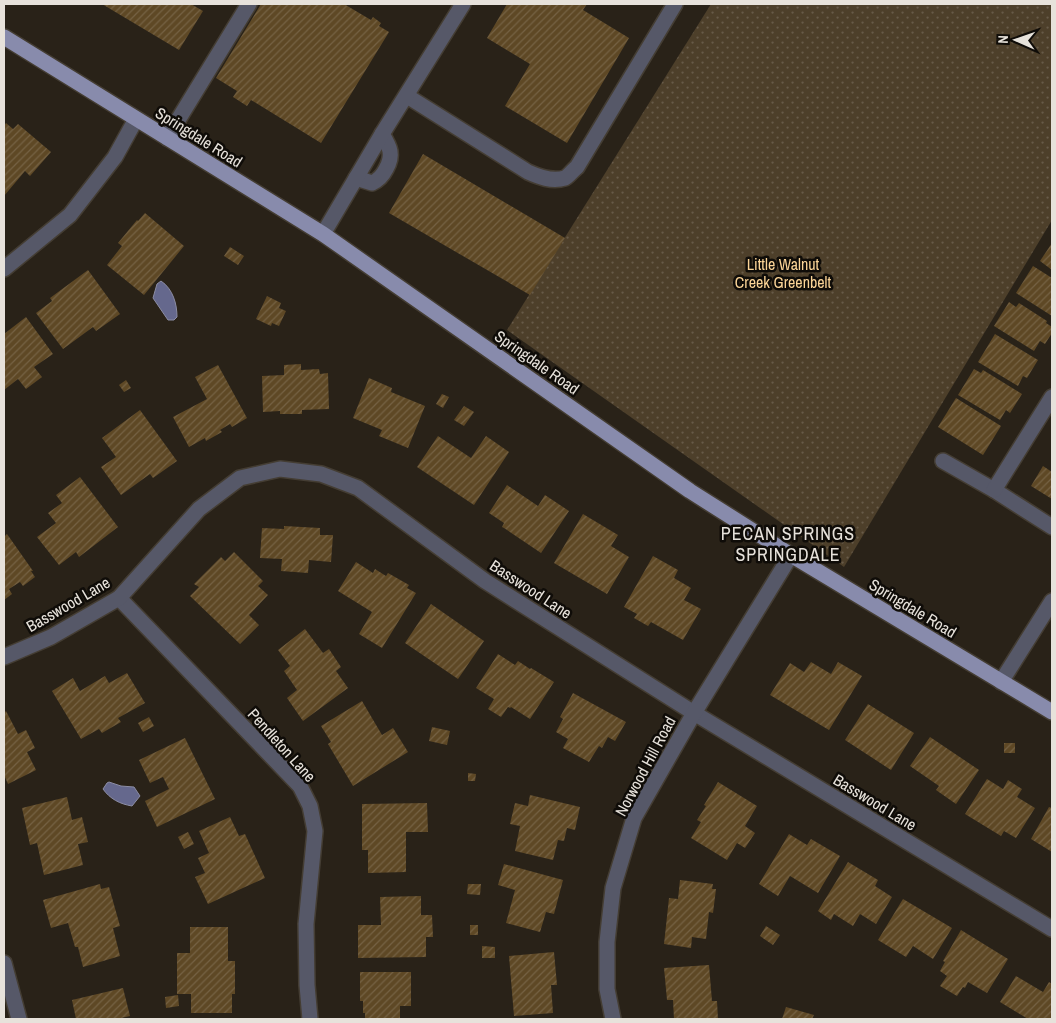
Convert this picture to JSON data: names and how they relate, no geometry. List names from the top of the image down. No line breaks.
{"streets":{"main road":["Springdale Road"],"street":["Basswood Lane","Pendleton Lane","Norwood Hill Road"]},"crossings":[["Springdale Road","Norwood Hill Road"],["Basswood Lane","Pendleton Lane"],["Basswood Lane","Norwood Hill Road"]],"districts":["PECAN SPRINGS SPRINGDALE"],"parks":["Little Walnut Creek Greenbelt"],"north":"left"}
